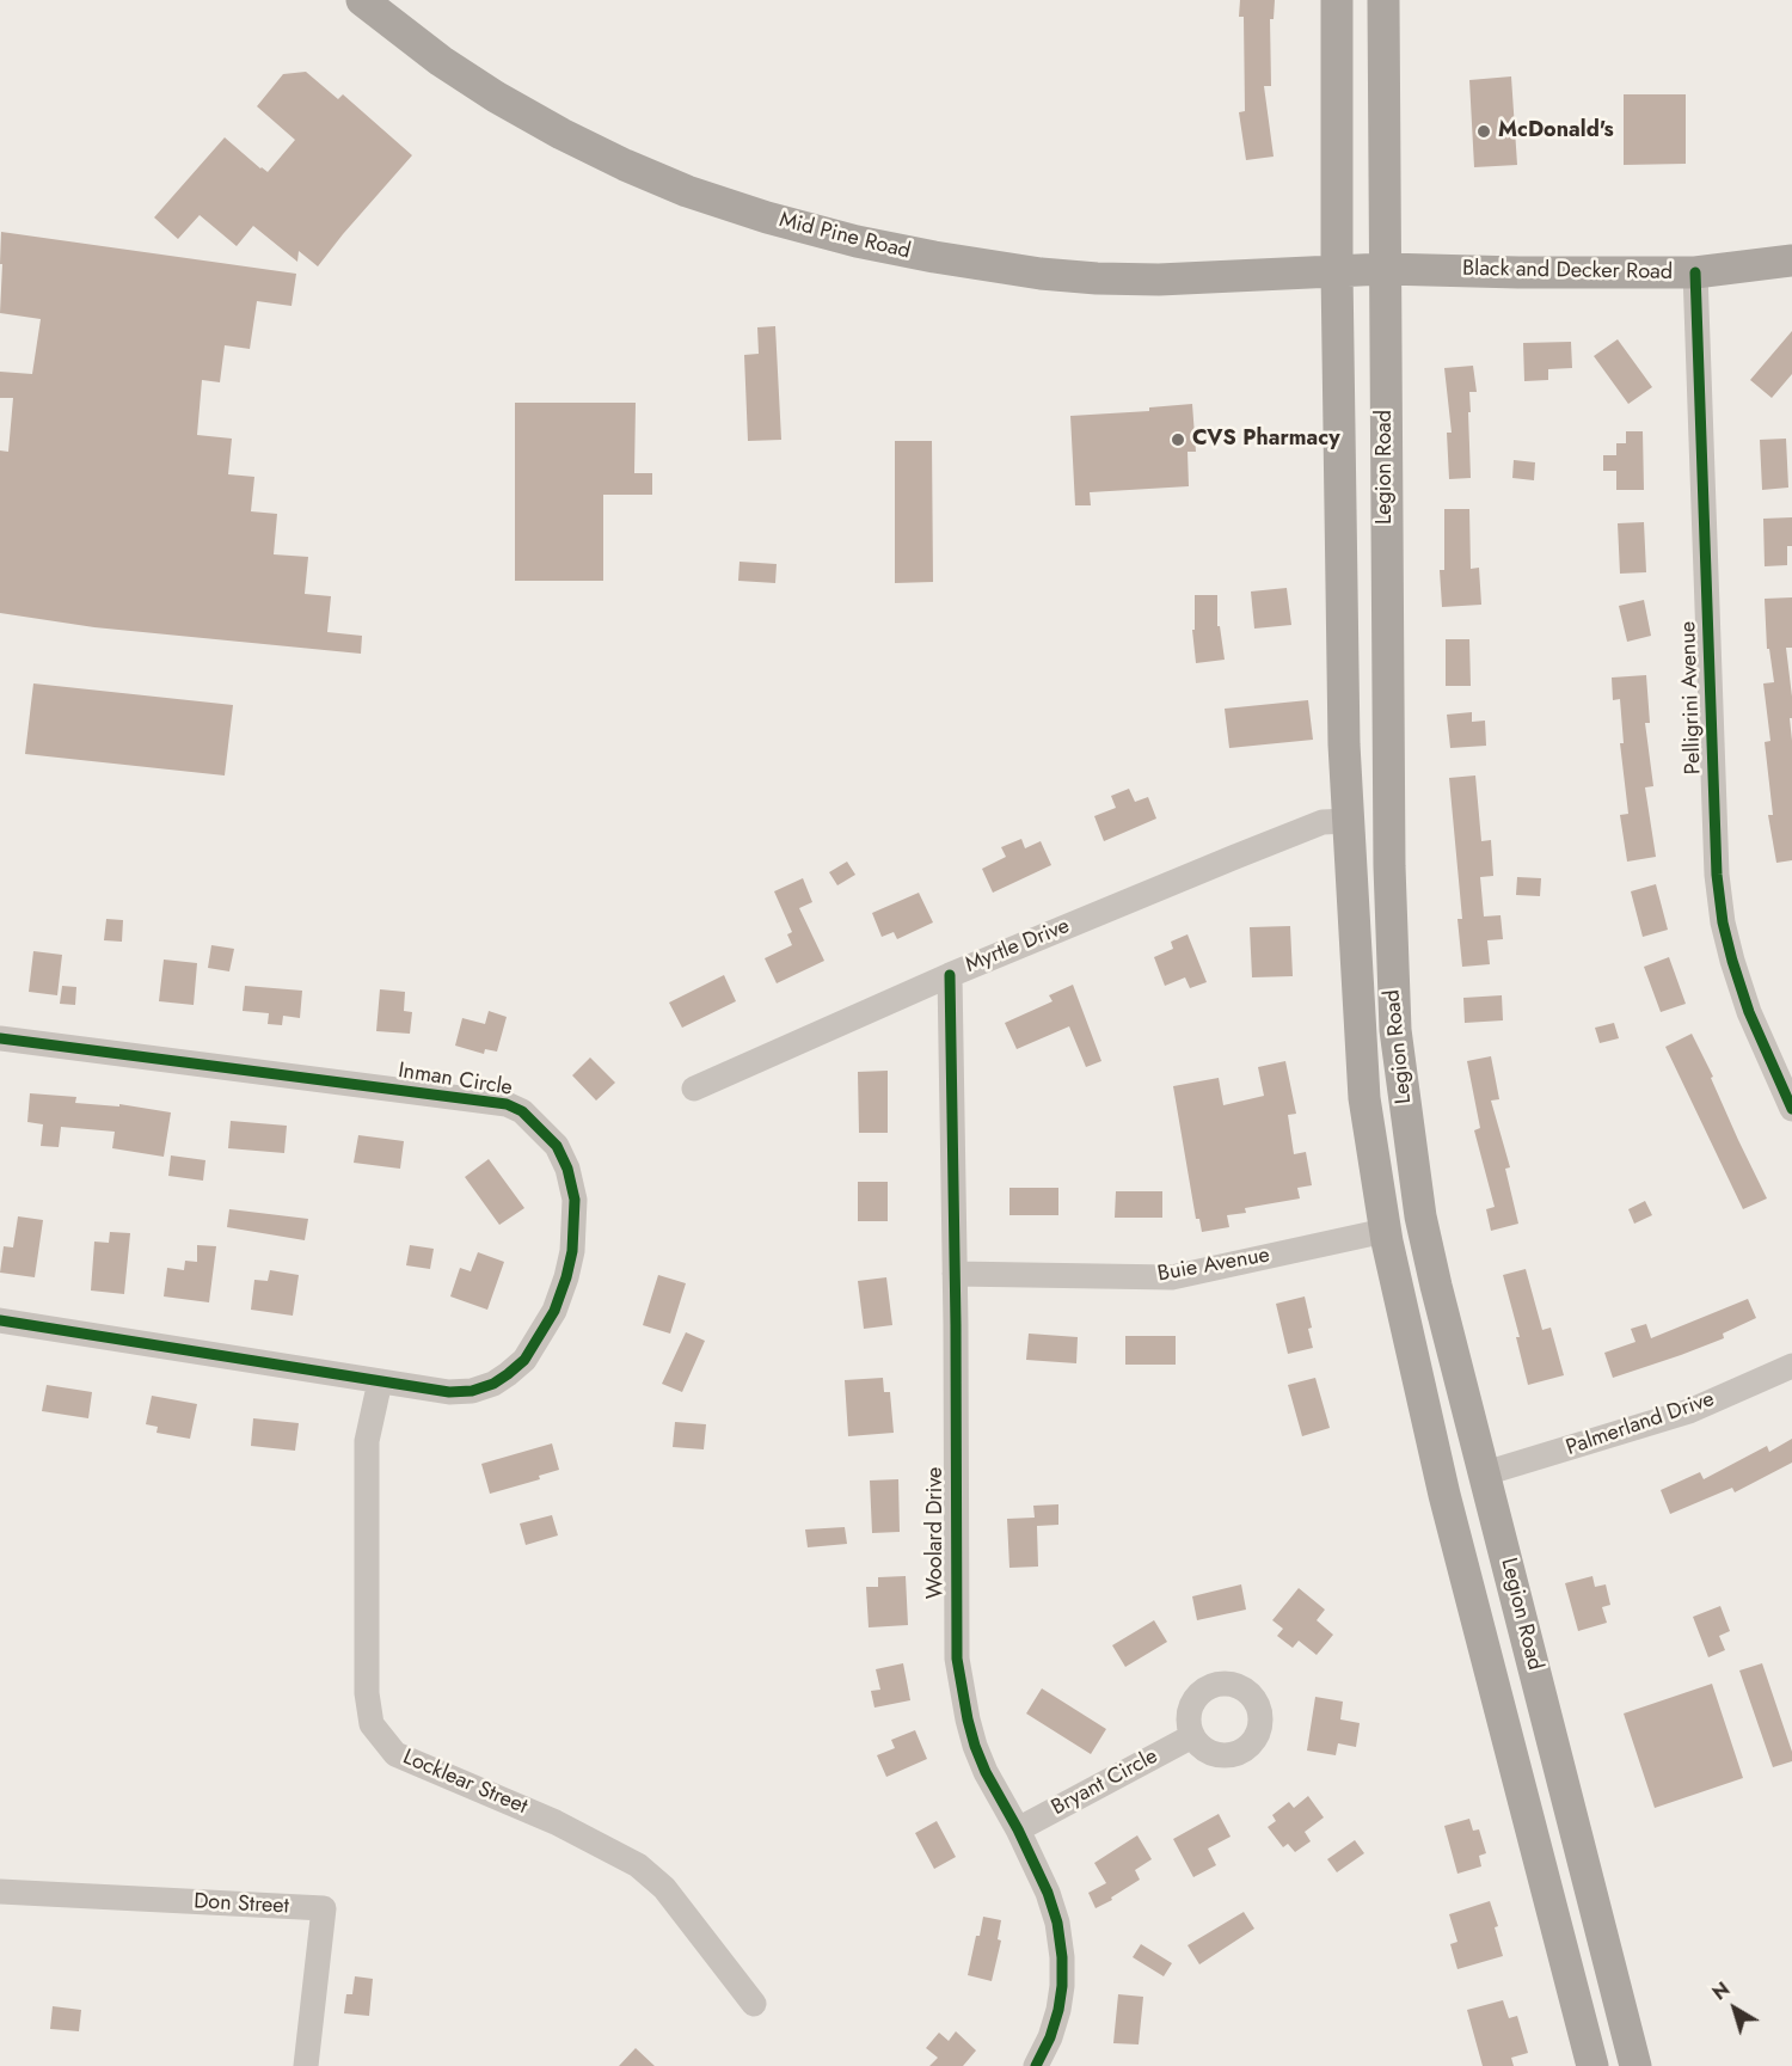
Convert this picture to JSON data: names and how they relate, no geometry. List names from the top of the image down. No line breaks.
{"streets":{"main road":["Mid Pine Road","Black and Decker Road","Legion Road"],"street":["Pelligrini Avenue","Myrtle Drive","Inman Circle","Buie Avenue","Palmerland Drive","Woolard Drive","Locklear Street","Bryant Circle","Don Street"]},"crossings":[["Mid Pine Road","Black and Decker Road"],["Mid Pine Road","Legion Road"],["Black and Decker Road","Legion Road"],["Black and Decker Road","Pelligrini Avenue"],["Legion Road","Myrtle Drive"],["Legion Road","Buie Avenue"],["Legion Road","Palmerland Drive"],["Myrtle Drive","Woolard Drive"],["Inman Circle","Locklear Street"],["Buie Avenue","Woolard Drive"],["Woolard Drive","Bryant Circle"]],"places":["McDonald's","CVS Pharmacy"],"north":"top left"}
